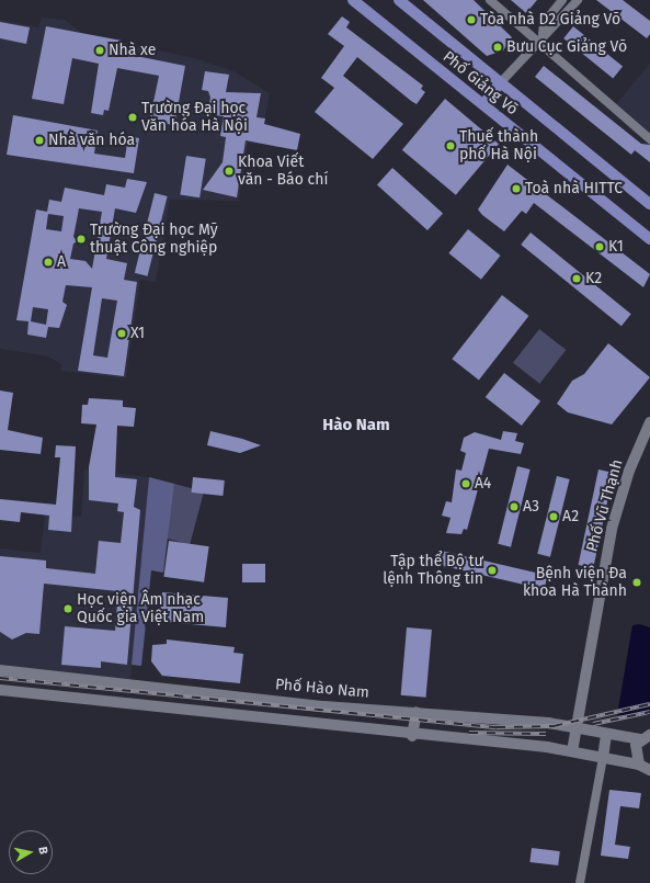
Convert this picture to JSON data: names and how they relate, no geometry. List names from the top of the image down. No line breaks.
{"streets":{"main road":["Phố Giảng Võ","Phố Vũ Thạnh","Phố Hào Nam"]},"crossings":[["Phố Vũ Thạnh","Phố Hào Nam"]],"districts":["Hào Nam"],"places":["Tòa nhà D2 Giảng Võ","Bưu Cục Giảng Võ","Nhà xe","Trường Đại học Văn hóa Hà Nội","Nhà văn hóa","Thuế thành phố Hà Nội","Khoa Viết văn - Báo chí","Toà nhà HITTC","Trường Đại học Mỹ thuật Công nghiệp","K1","A","K2","X1","A4","A3","A2","Tập thể Bộ tư lệnh Thông tin","Bệnh viện Đa khoa Hà Thành","Học viện Âm nhạc Quốc gia Việt Nam"],"north":"right"}
